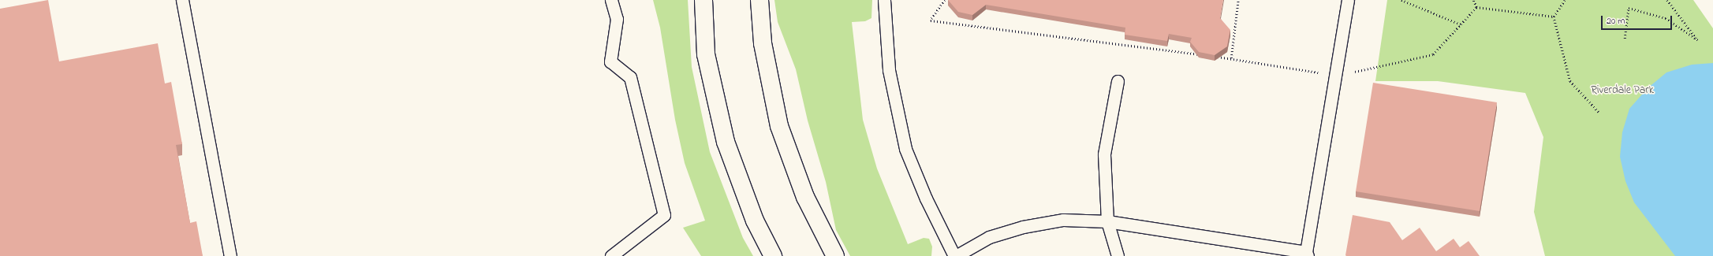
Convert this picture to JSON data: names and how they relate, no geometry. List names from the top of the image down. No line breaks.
{"parks":["Riverdale Park"],"scale_bar":"20 m"}
